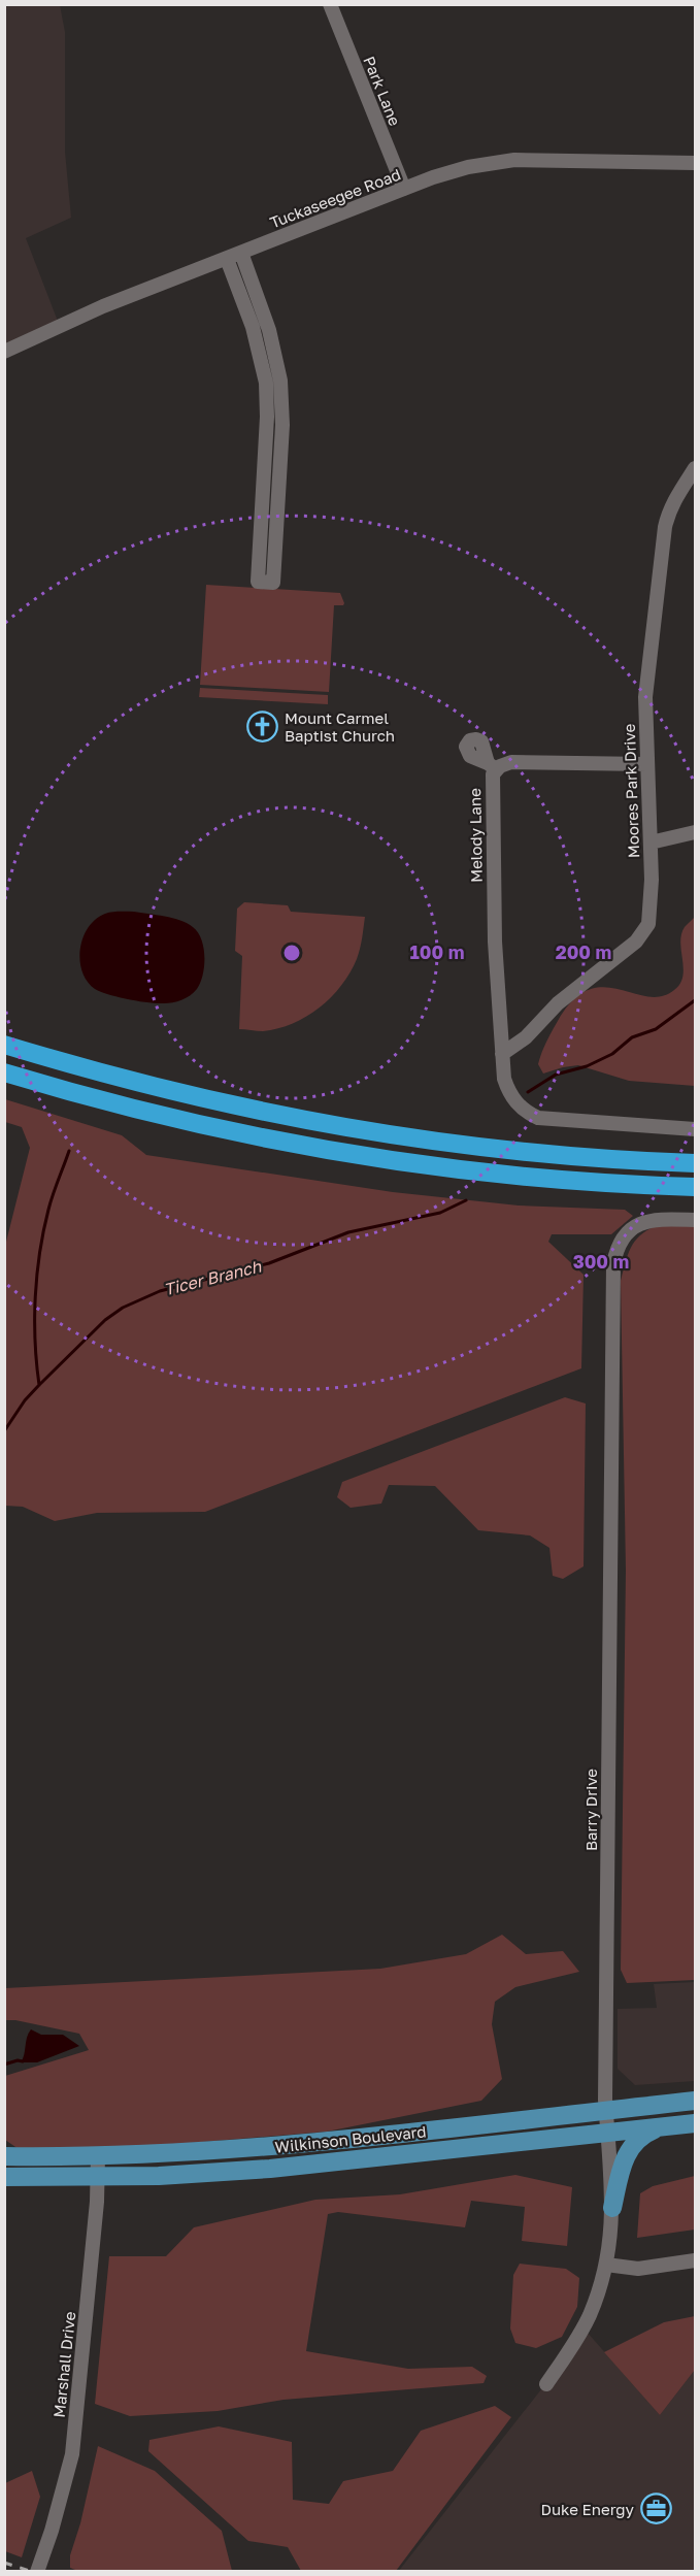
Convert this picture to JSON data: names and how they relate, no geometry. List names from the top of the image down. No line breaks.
{"streets":{"main road":["Wilkinson Boulevard"],"street":["Park Lane","Tuckaseegee Road","Moores Park Drive","Melody Lane","Barry Drive","Marshall Drive"]},"crossings":[["Park Lane","Tuckaseegee Road"],["Moores Park Drive","Melody Lane"],["Barry Drive","Wilkinson Boulevard"],["Wilkinson Boulevard","Marshall Drive"]],"water":["Ticer Branch"],"places":{"church":["Mount Carmel Baptist Church"],"office":["Duke Energy"]},"rings":["100 m","200 m","300 m"]}
